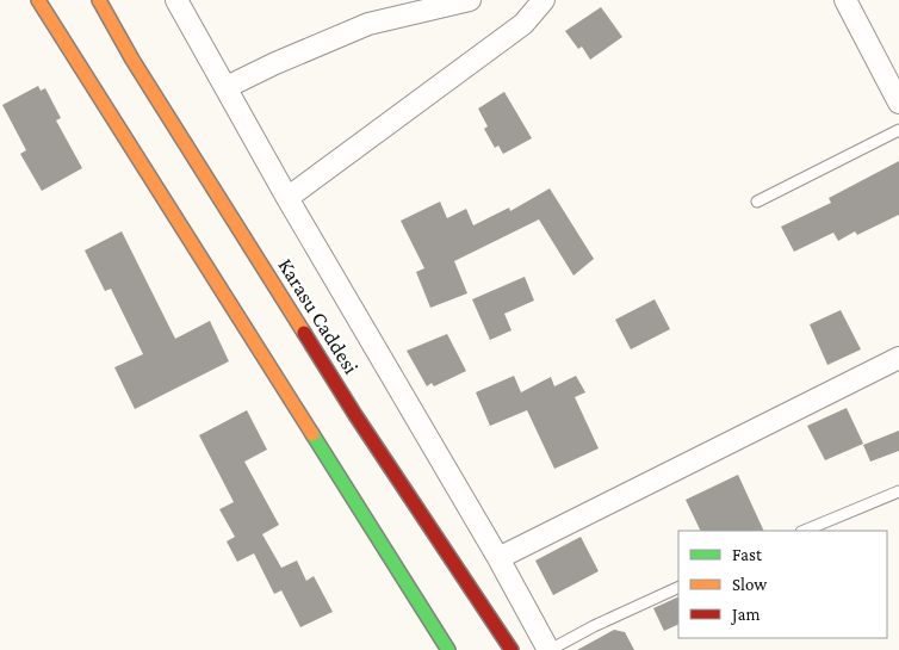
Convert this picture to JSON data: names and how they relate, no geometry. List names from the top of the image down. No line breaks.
{"streets":{"highway":["Karasu Caddesi"]},"legend":["Fast","Slow","Jam"]}
